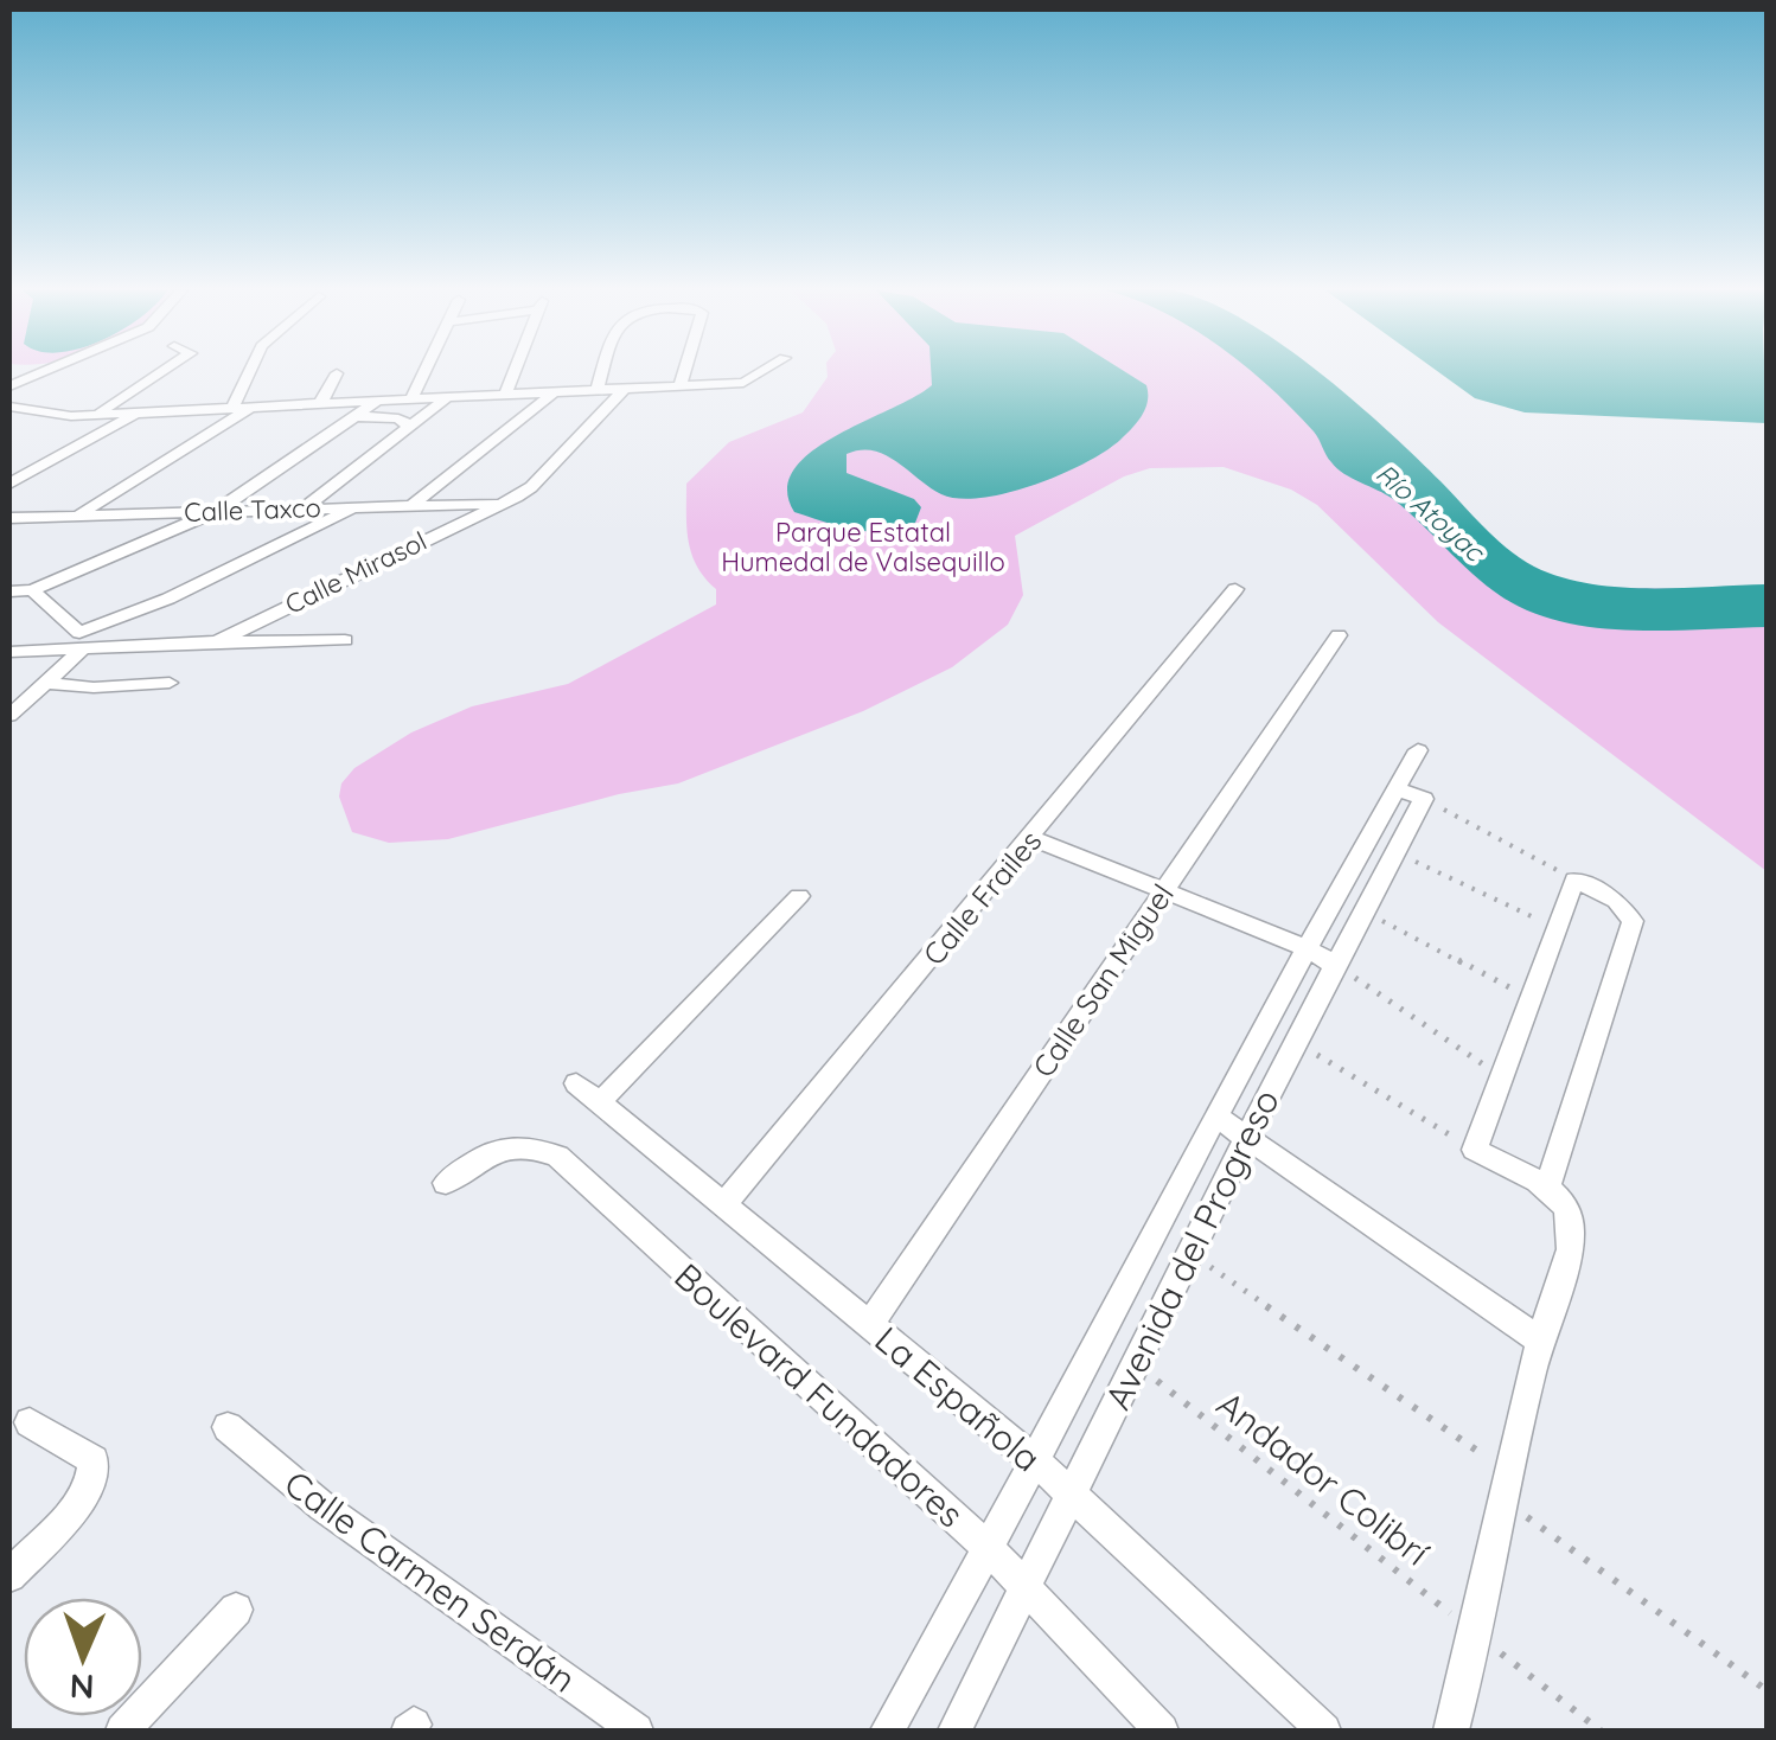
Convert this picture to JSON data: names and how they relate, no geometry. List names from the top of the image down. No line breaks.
{"streets":{"street":["Calle Taxco","Calle Mirasol","Calle Frailes","Calle San Miguel","Avenida del Progreso","Boulevard Fundadores","La Española","Calle Carmen Serdán"],"path":["Andador Colibrí"]},"crossings":[["Calle Taxco","Calle Mirasol"],["Calle Frailes","La Española"],["Calle San Miguel","La Española"],["Avenida del Progreso","Boulevard Fundadores"],["Avenida del Progreso","La Española"],["Avenida del Progreso","Andador Colibrí"]],"water":["Río Atoyac"],"parks":["Parque Estatal Humedal de Valsequillo"],"north":"bottom"}
